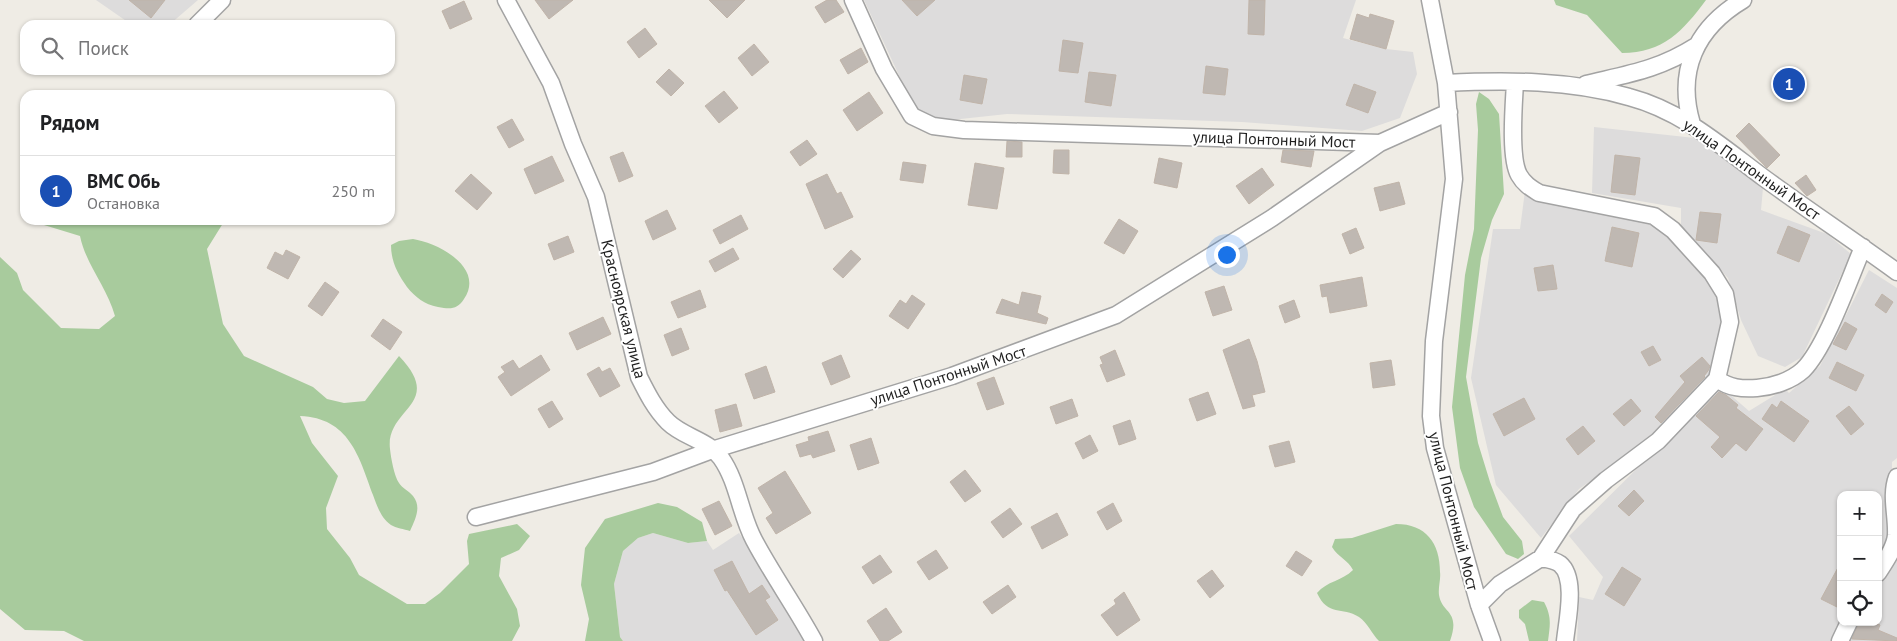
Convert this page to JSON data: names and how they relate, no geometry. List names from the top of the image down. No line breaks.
{"streets":{"street":["улица Понтонный Мост","Красноярская улица"]},"crossings":[["улица Понтонный Мост","Красноярская улица"]],"page":{"search":"Поиск","pins":"1","heading":"Рядом","list":[{"mark":"1","name":"ВМС Обь","note":"Остановка","value":"250 m"}],"map_buttons":["+","−"]}}
